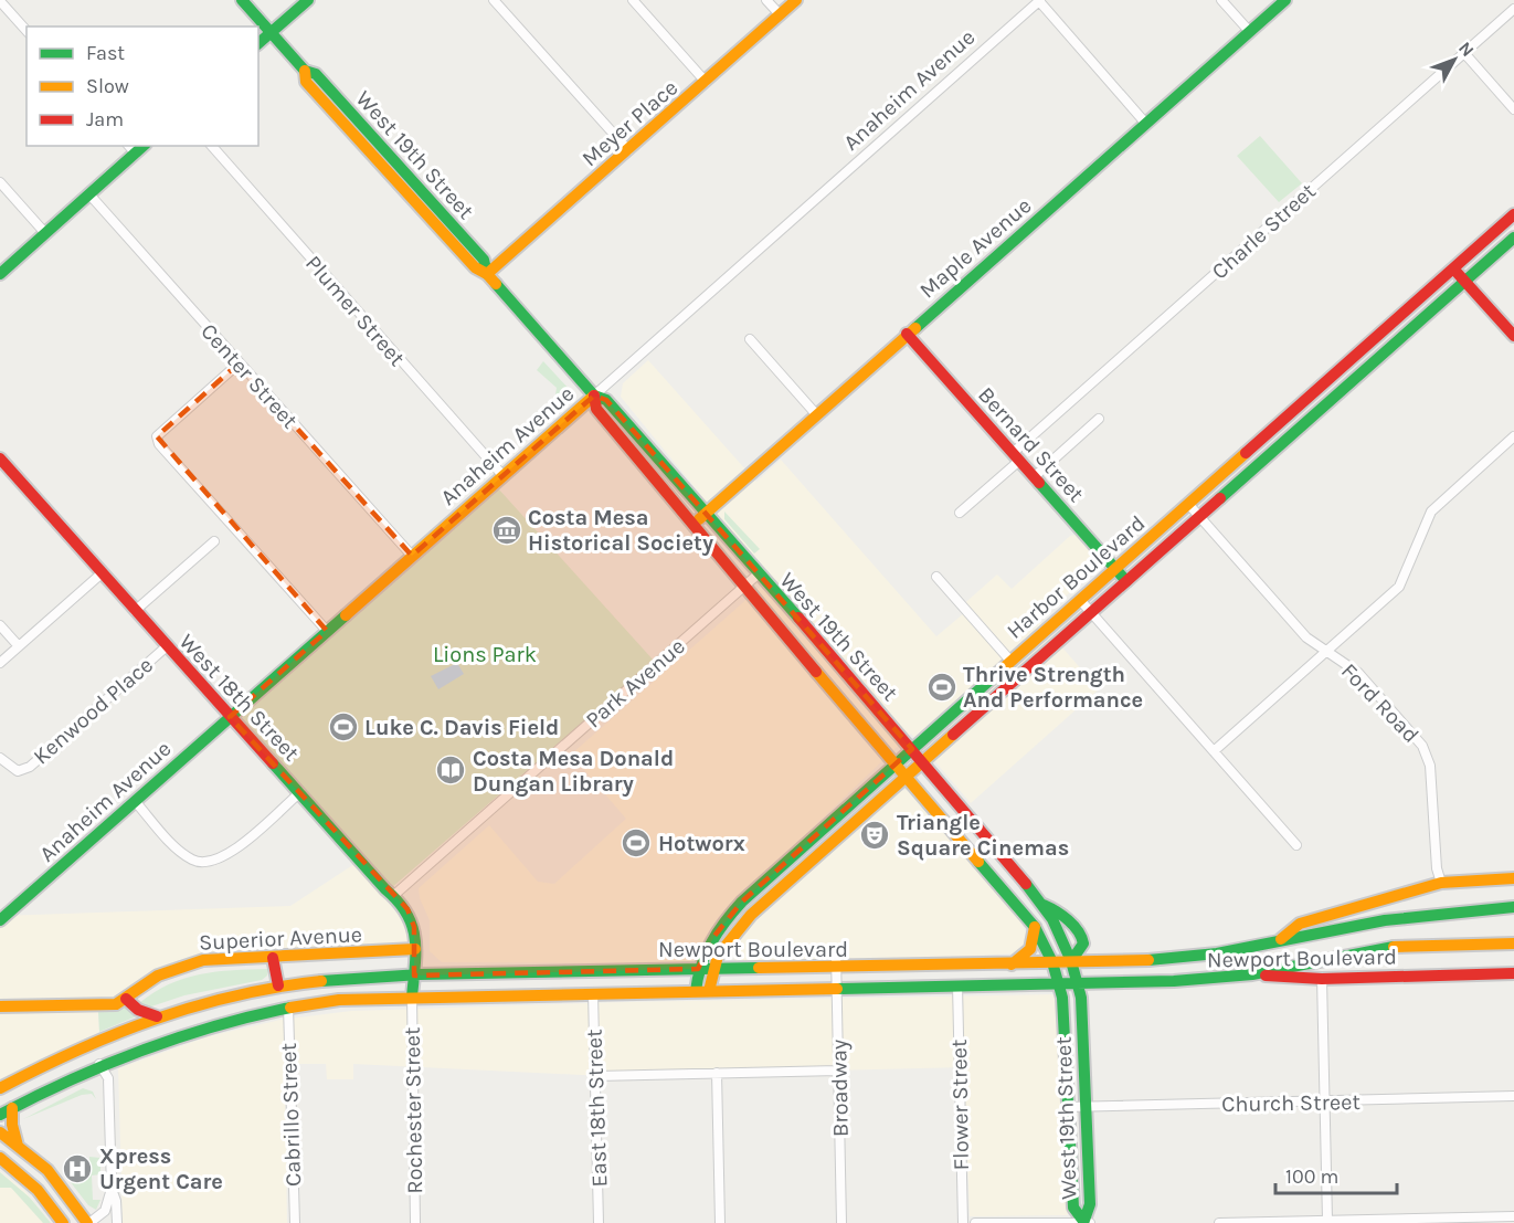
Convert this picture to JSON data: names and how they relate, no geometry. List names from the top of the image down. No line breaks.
{"streets":{"main road":["Anaheim Avenue","Meyer Place","West 19th Street","Maple Avenue","Bernard Street","Harbor Boulevard","West 18th Street","Superior Avenue","Newport Boulevard"],"street":["Charle Street","Plumer Street","Center Street","Park Avenue","Ford Road","Kenwood Place","Broadway","Church Street","Flower Street","East 18th Street","Rochester Street","Cabrillo Street"]},"crossings":[["Anaheim Avenue","West 19th Street"],["Anaheim Avenue","Plumer Street"],["Anaheim Avenue","Center Street"],["Anaheim Avenue","West 18th Street"],["Meyer Place","West 19th Street"],["West 19th Street","Maple Avenue"],["West 19th Street","Harbor Boulevard"],["West 19th Street","Park Avenue"],["West 19th Street","Newport Boulevard"],["West 19th Street","Church Street"],["Charle Street","Bernard Street"],["Maple Avenue","Bernard Street"],["Bernard Street","Harbor Boulevard"],["Harbor Boulevard","Ford Road"],["Harbor Boulevard","Newport Boulevard"],["Park Avenue","West 18th Street"],["West 18th Street","Kenwood Place"],["West 18th Street","Superior Avenue"],["West 18th Street","Newport Boulevard"],["West 18th Street","Rochester Street"],["Ford Road","Newport Boulevard"],["Newport Boulevard","Broadway"],["Newport Boulevard","Flower Street"],["Newport Boulevard","East 18th Street"],["Newport Boulevard","Rochester Street"],["Newport Boulevard","Cabrillo Street"]],"parks":["Lions Park"],"places":{"museum":["Costa Mesa Historical Society"],"sports":["Thrive Strength And Performance","Luke C. Davis Field","Hotworx"],"library":["Costa Mesa Donald Dungan Library"],"theatre":["Triangle Square Cinemas"],"hospital":["Xpress Urgent Care"]},"legend":["Fast","Slow","Jam"],"scale_bar":"100 m","north":"top right"}
